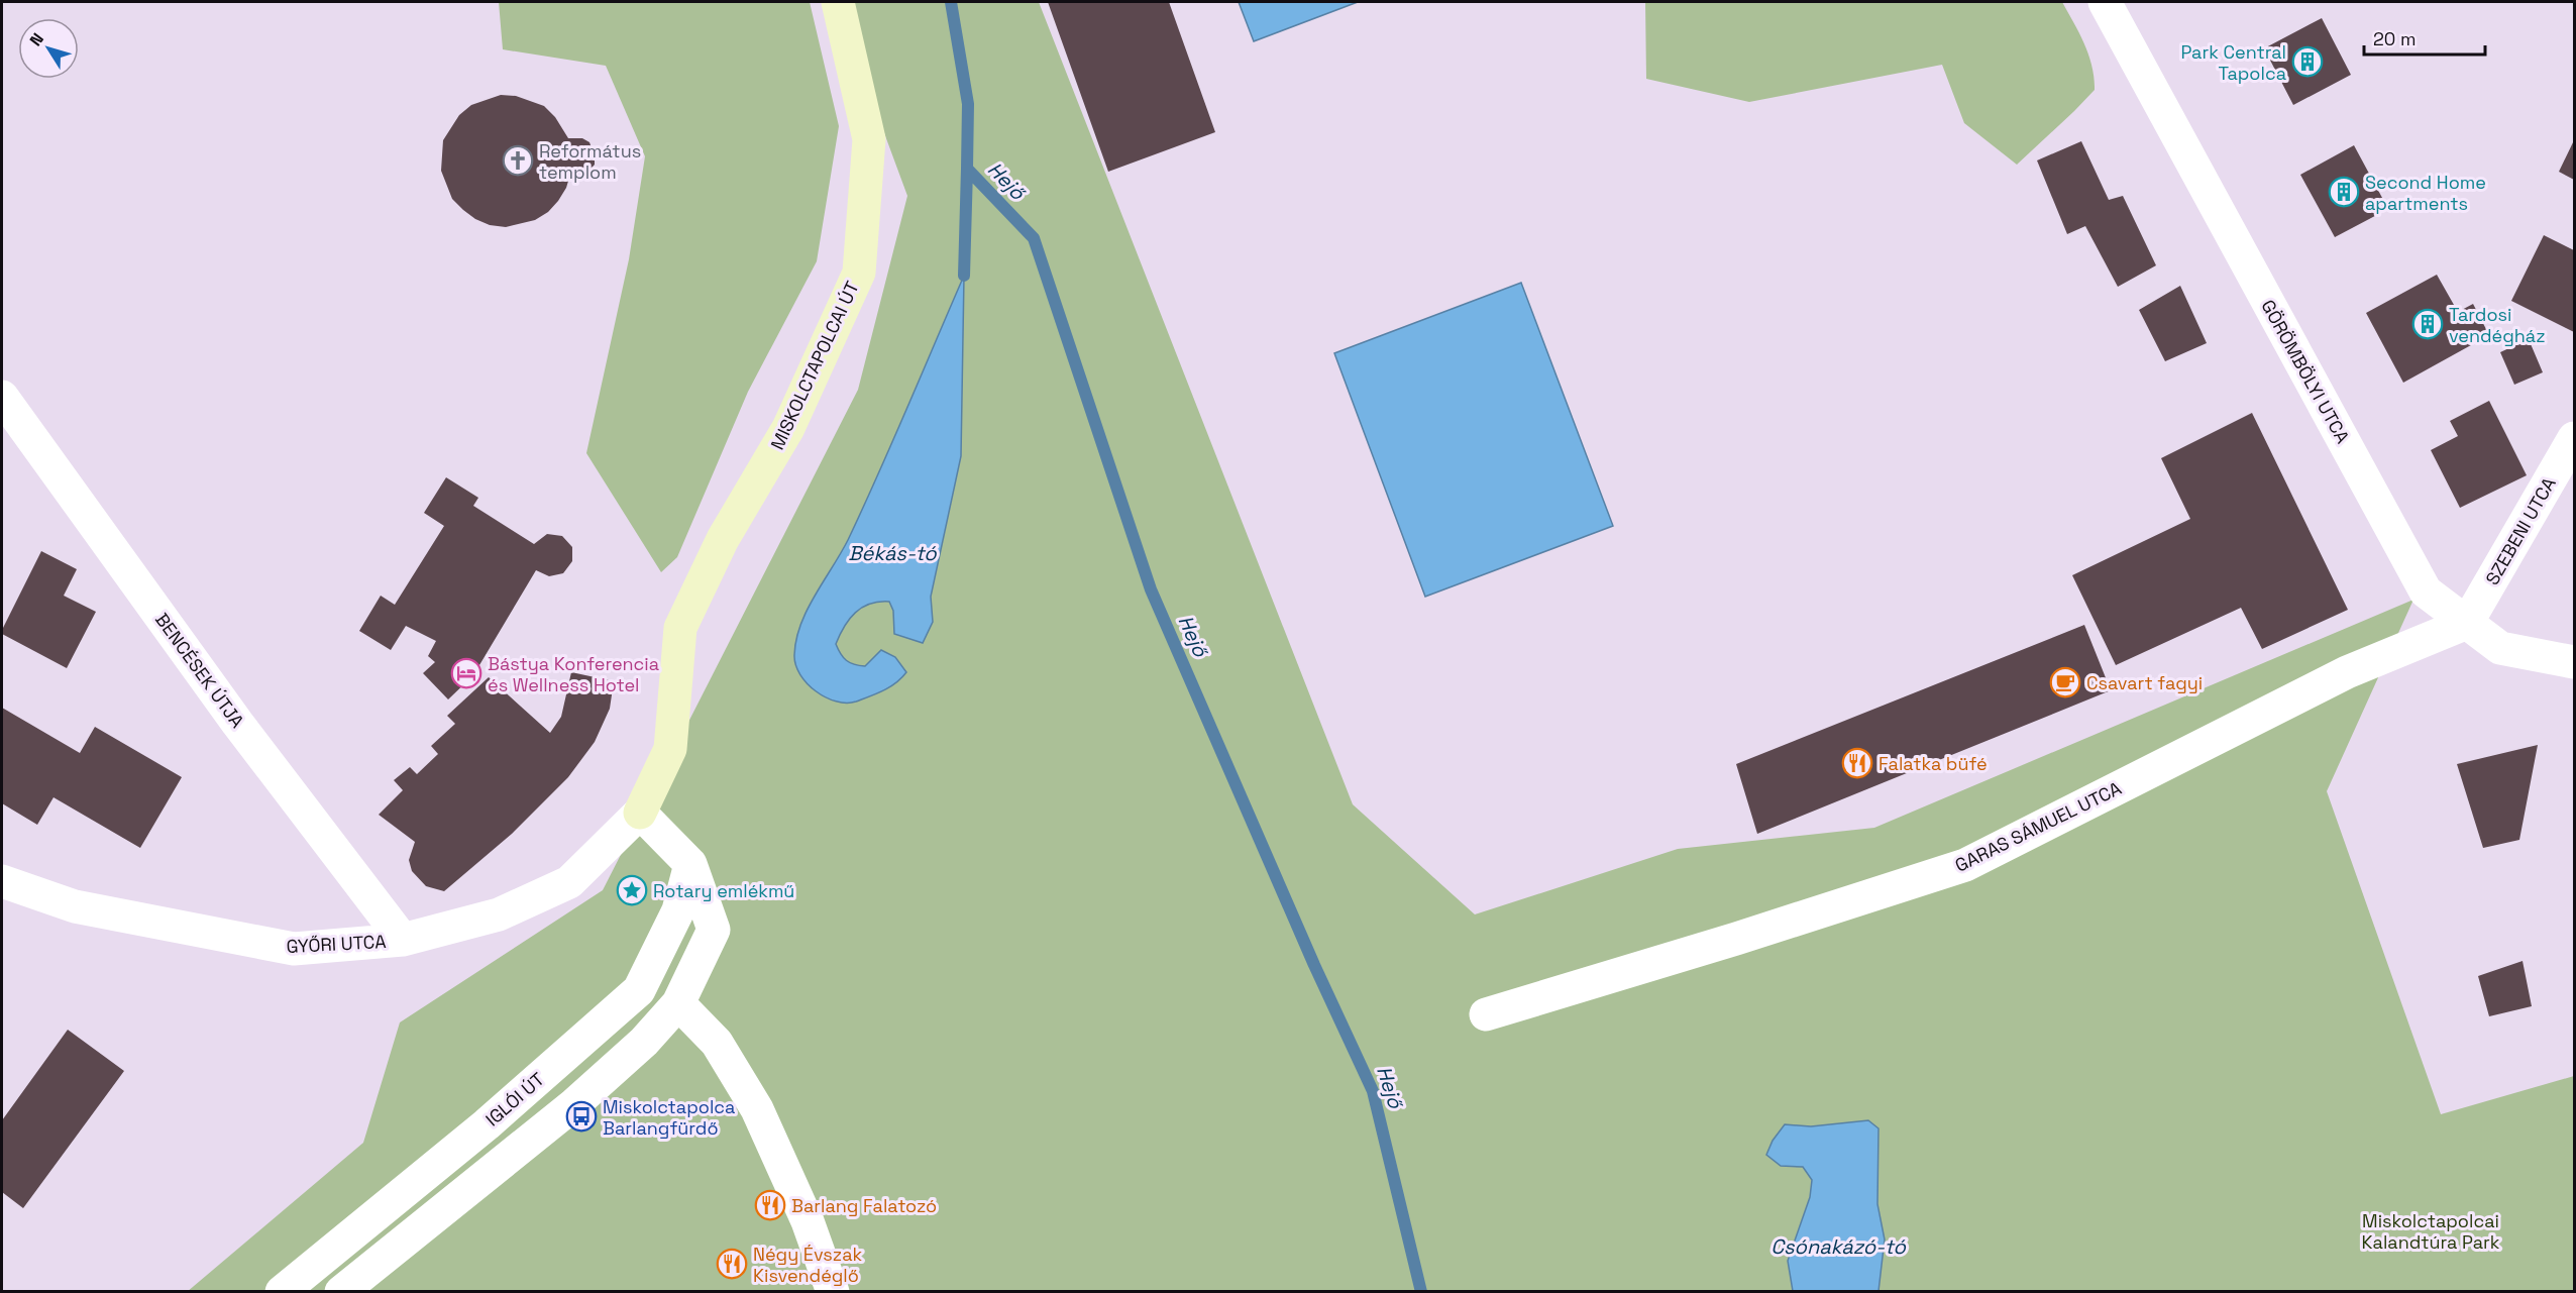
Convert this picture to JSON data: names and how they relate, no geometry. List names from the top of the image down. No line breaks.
{"streets":{"street":["MISKOLCTAPOLCAI ÚT","GÖRÖMBÖLYI UTCA","SZEBENI UTCA","BENCÉSEK ÚTJA","GARAS SÁMUEL UTCA","GYŐRI UTCA","IGLÓI ÚT"]},"crossings":[["MISKOLCTAPOLCAI ÚT","GYŐRI UTCA"],["GÖRÖMBÖLYI UTCA","SZEBENI UTCA"],["GÖRÖMBÖLYI UTCA","GARAS SÁMUEL UTCA"],["SZEBENI UTCA","GARAS SÁMUEL UTCA"],["BENCÉSEK ÚTJA","GYŐRI UTCA"]],"water":["Hejő","Békás-tó","Csónakázó-tó"],"parks":["Miskolctapolcai Kalandtúra Park"],"places":{"building":["Park Central Tapolca","Second Home apartments","Tardosi vendégház"],"church":["Református templom"],"hotel":["Bástya Konferencia és Wellness Hotel"],"cafe":["Csavart fagyi"],"restaurant":["Falatka büfé","Barlang Falatozó","Négy Évszak Kisvendéglő"],"place":["Rotary emlékmű"],"bus stop":["Miskolctapolca Barlangfürdő"]},"scale_bar":"20 m","north":"top left"}
